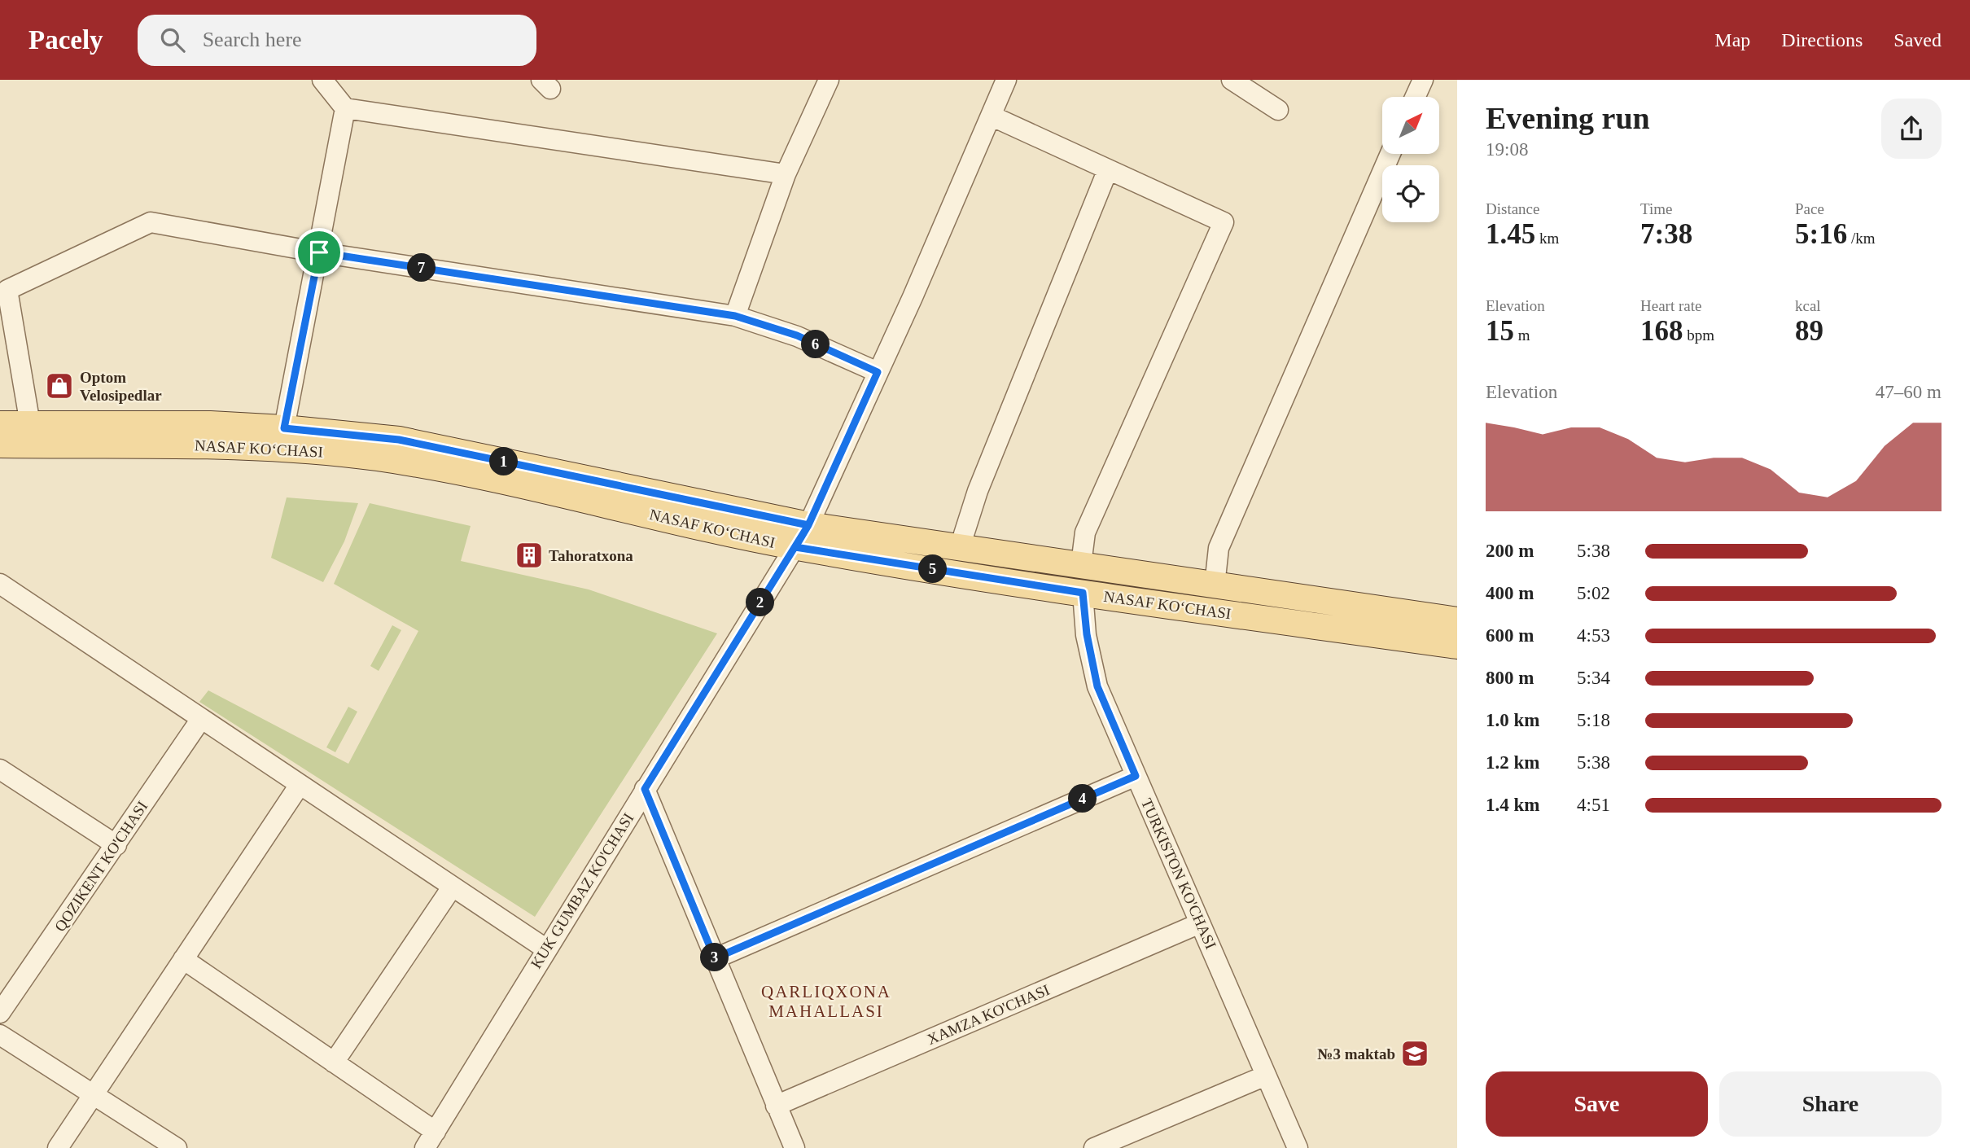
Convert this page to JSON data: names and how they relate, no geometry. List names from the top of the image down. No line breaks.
{"streets":{"main road":["NASAF KO‘CHASI"],"street":["QOZIKENT KO'CHASI","TURKISTON KO'CHASI","KUK GUMBAZ KO'CHASI","XAMZA KO'CHASI"]},"crossings":[["NASAF KO‘CHASI","TURKISTON KO'CHASI"],["NASAF KO‘CHASI","KUK GUMBAZ KO'CHASI"],["TURKISTON KO'CHASI","XAMZA KO'CHASI"]],"districts":["QARLIQXONA MAHALLASI"],"places":{"shop":["Optom Velosipedlar"],"building":["Tahoratxona"],"school or university":["№3 maktab"]},"north":"top right","page":{"header":"Pacely","search":"Search here","nav":["Map","Directions","Saved"],"heading":["Evening run","19:08"],"stats":[["Distance","1.45 km"],["Time","7:38"],["Pace","5:16 /km"],["Elevation","15 m"],["Heart rate","168 bpm"],["kcal","89"]],"pins":["7","6","1","5","2","4","3"],"chart":["Elevation","47–60 m"],"list":[{"name":"200 m","note":"5:38"},{"name":"400 m","note":"5:02"},{"name":"600 m","note":"4:53"},{"name":"800 m","note":"5:34"},{"name":"1.0 km","note":"5:18"},{"name":"1.2 km","note":"5:38"},{"name":"1.4 km","note":"4:51"}],"buttons":["Save","Share"]}}
